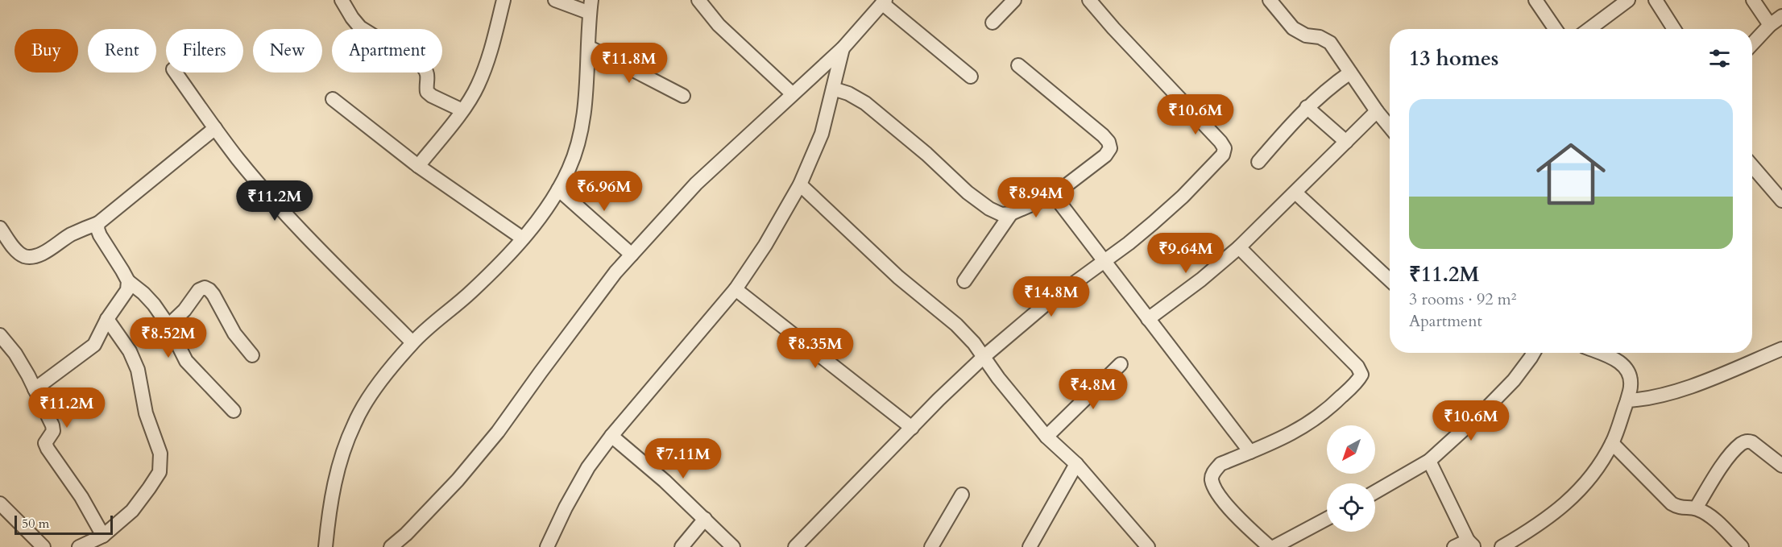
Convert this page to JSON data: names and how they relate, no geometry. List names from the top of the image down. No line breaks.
{"scale_bar":"50 m","north":"bottom left","page":{"chip":["Buy","Rent","Filters","New","Apartment"],"heading":"13 homes","price":["₹11.8M","₹10.6M","₹6.96M","₹8.94M","₹11.2M","₹9.64M","₹14.8M","₹8.52M","₹8.35M","₹4.8M","₹11.2M","₹10.6M","₹7.11M"],"list":[{"name":"₹11.2M","note":"3 rooms · 92 m² · Apartment"}],"scale":"50 m"}}
